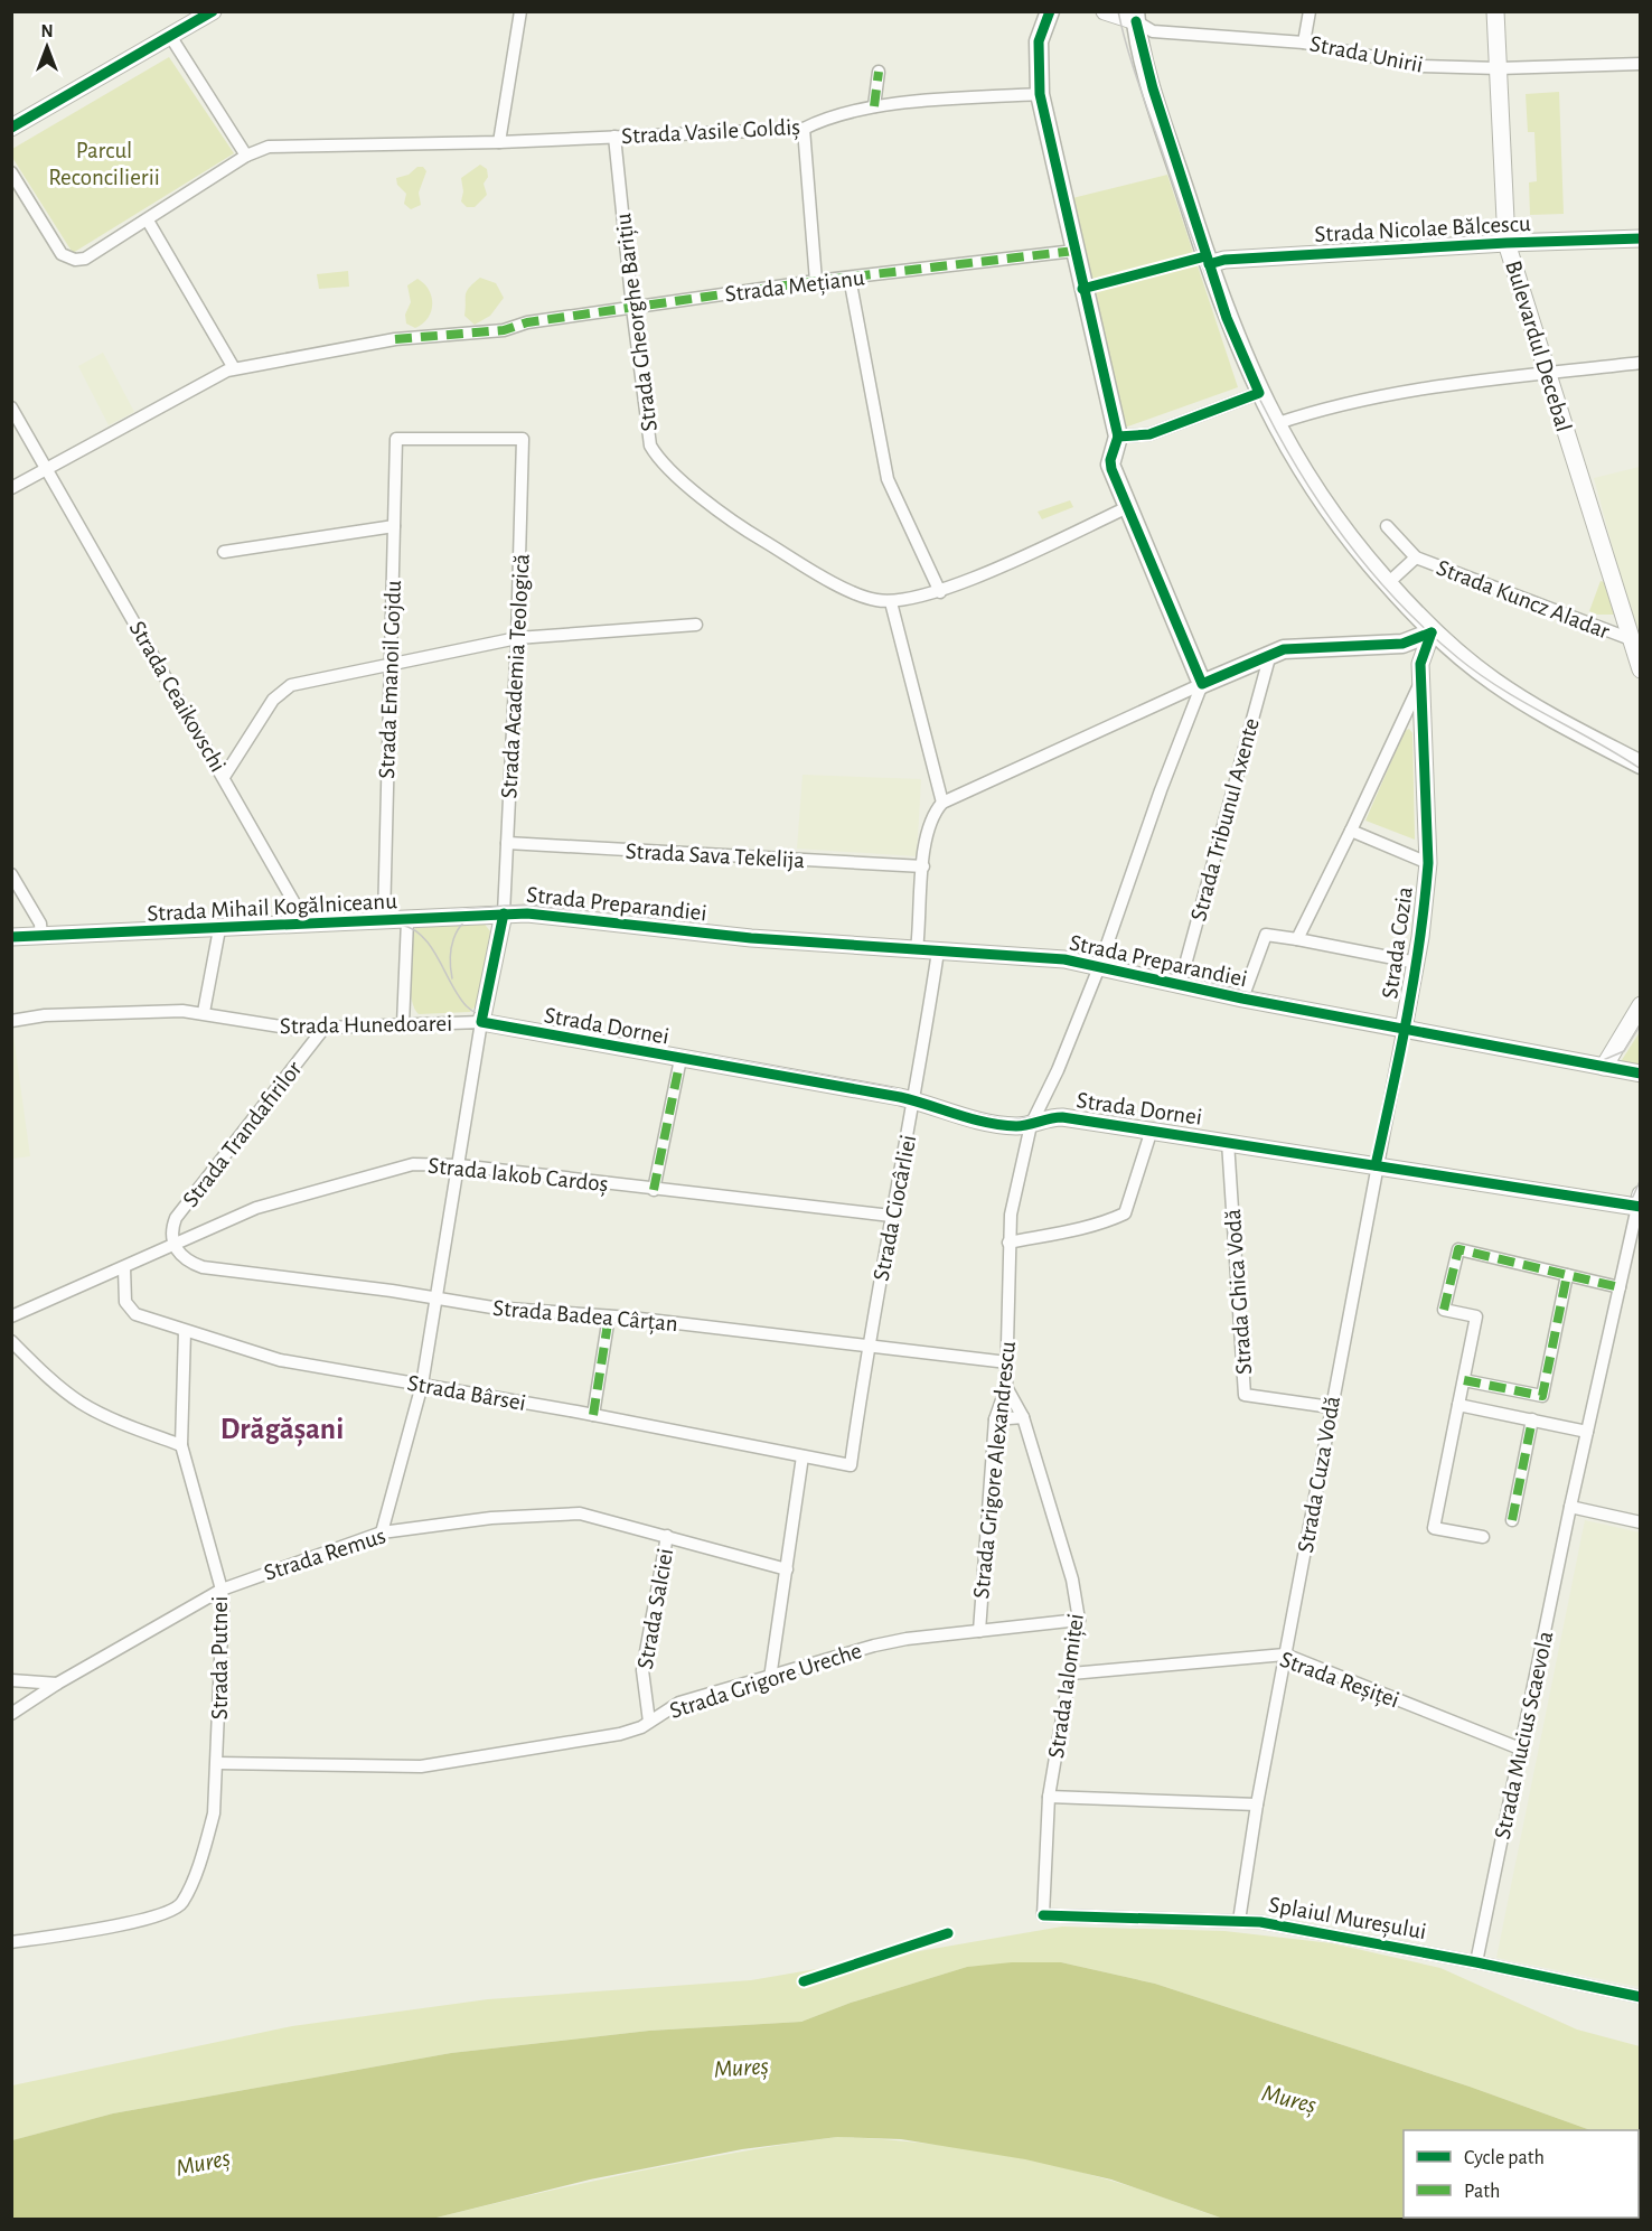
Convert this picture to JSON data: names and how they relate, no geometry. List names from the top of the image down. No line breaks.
{"streets":{"main road":["Strada Nicolae Bălcescu","Bulevardul Decebal","Strada Preparandiei","Strada Mihail Kogălniceanu","Strada Cozia","Strada Dornei"],"street":["Strada Unirii","Strada Vasile Goldiș","Strada Mețianu","Strada Gheorghe Barițiu","Strada Kuncz Aladar","Strada Academia Teologică","Strada Emanoil Gojdu","Strada Ceaikovschi","Strada Tribunul Axente","Strada Sava Tekelija","Strada Hunedoarei","Strada Trandafirilor","Strada Iakob Cardoș","Strada Ciocârliei","Strada Ghica Vodă","Strada Badea Cârțan","Strada Bârsei","Strada Grigore Alexandrescu","Strada Cuza Vodă","Strada Remus","Strada Salciei","Strada Putnei","Strada Reșiței","Strada Grigore Ureche","Strada Ialomiței","Strada Mucius Scaevola","Splaiul Mureșului"]},"crossings":[["Strada Unirii","Bulevardul Decebal"],["Strada Vasile Goldiș","Strada Gheorghe Barițiu"],["Strada Nicolae Bălcescu","Bulevardul Decebal"],["Strada Mețianu","Strada Gheorghe Barițiu"],["Strada Mețianu","Strada Ceaikovschi"],["Bulevardul Decebal","Strada Kuncz Aladar"],["Strada Academia Teologică","Strada Emanoil Gojdu"],["Strada Academia Teologică","Strada Sava Tekelija"],["Strada Academia Teologică","Strada Preparandiei"],["Strada Academia Teologică","Strada Mihail Kogălniceanu"],["Strada Emanoil Gojdu","Strada Mihail Kogălniceanu"],["Strada Ceaikovschi","Strada Mihail Kogălniceanu"],["Strada Tribunul Axente","Strada Preparandiei"],["Strada Preparandiei","Strada Mihail Kogălniceanu"],["Strada Preparandiei","Strada Cozia"],["Strada Preparandiei","Strada Ciocârliei"],["Strada Preparandiei","Strada Grigore Alexandrescu"],["Strada Preparandiei","Strada Cuza Vodă"],["Strada Cozia","Strada Cuza Vodă"],["Strada Hunedoarei","Strada Dornei"],["Strada Hunedoarei","Strada Trandafirilor"],["Strada Dornei","Strada Ciocârliei"],["Strada Dornei","Strada Ghica Vodă"],["Strada Dornei","Strada Grigore Alexandrescu"],["Strada Dornei","Strada Cuza Vodă"],["Strada Dornei","Strada Mucius Scaevola"],["Strada Trandafirilor","Strada Iakob Cardoș"],["Strada Trandafirilor","Strada Badea Cârțan"],["Strada Iakob Cardoș","Strada Ciocârliei"],["Strada Iakob Cardoș","Strada Badea Cârțan"],["Strada Iakob Cardoș","Strada Bârsei"],["Strada Ciocârliei","Strada Badea Cârțan"],["Strada Ciocârliei","Strada Bârsei"],["Strada Ghica Vodă","Strada Cuza Vodă"],["Strada Badea Cârțan","Strada Grigore Alexandrescu"],["Strada Bârsei","Strada Putnei"],["Strada Grigore Alexandrescu","Strada Grigore Ureche"],["Strada Grigore Alexandrescu","Strada Ialomiței"],["Strada Cuza Vodă","Strada Reșiței"],["Strada Cuza Vodă","Splaiul Mureșului"],["Strada Remus","Strada Salciei"],["Strada Remus","Strada Putnei"],["Strada Salciei","Strada Grigore Ureche"],["Strada Putnei","Strada Grigore Ureche"],["Strada Reșiței","Strada Ialomiței"],["Strada Reșiței","Strada Mucius Scaevola"],["Strada Grigore Ureche","Strada Ialomiței"],["Strada Ialomiței","Splaiul Mureșului"],["Strada Mucius Scaevola","Splaiul Mureșului"]],"districts":["Drăgășani"],"water":["Mureș"],"parks":["Parcul Reconcilierii"],"legend":["Cycle path","Path"],"north":"top"}
